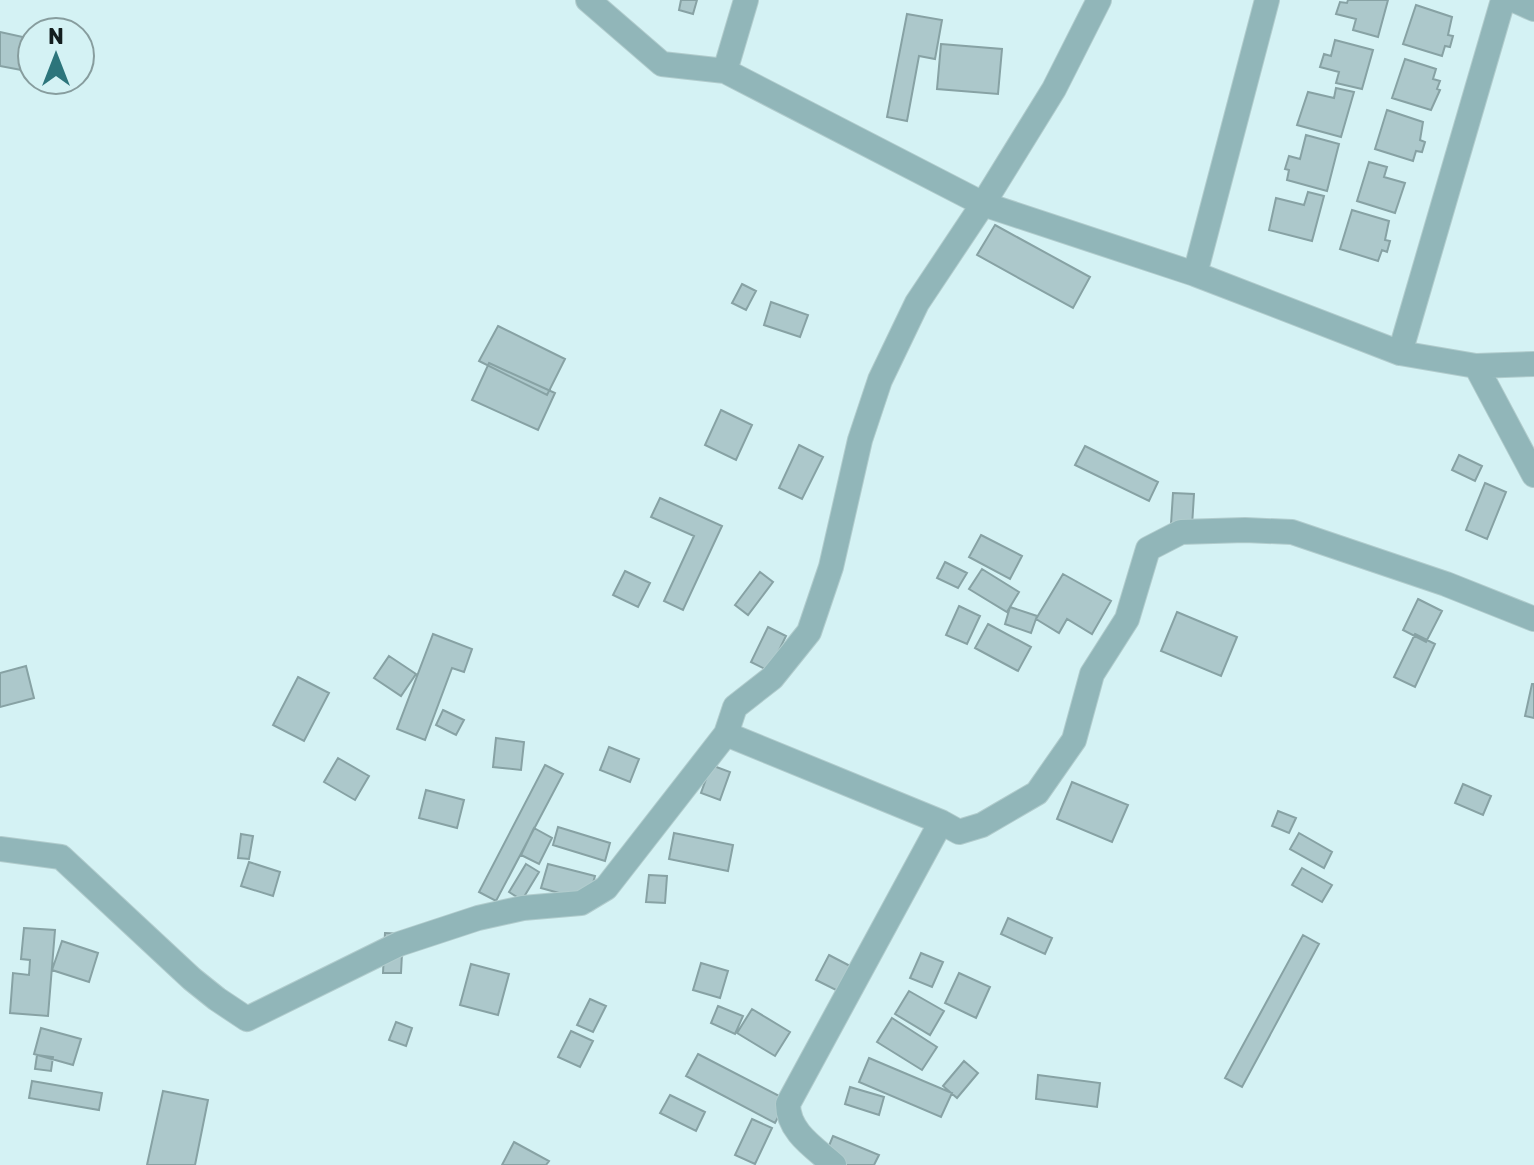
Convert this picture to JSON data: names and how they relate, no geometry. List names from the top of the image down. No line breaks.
{"north":"top"}
